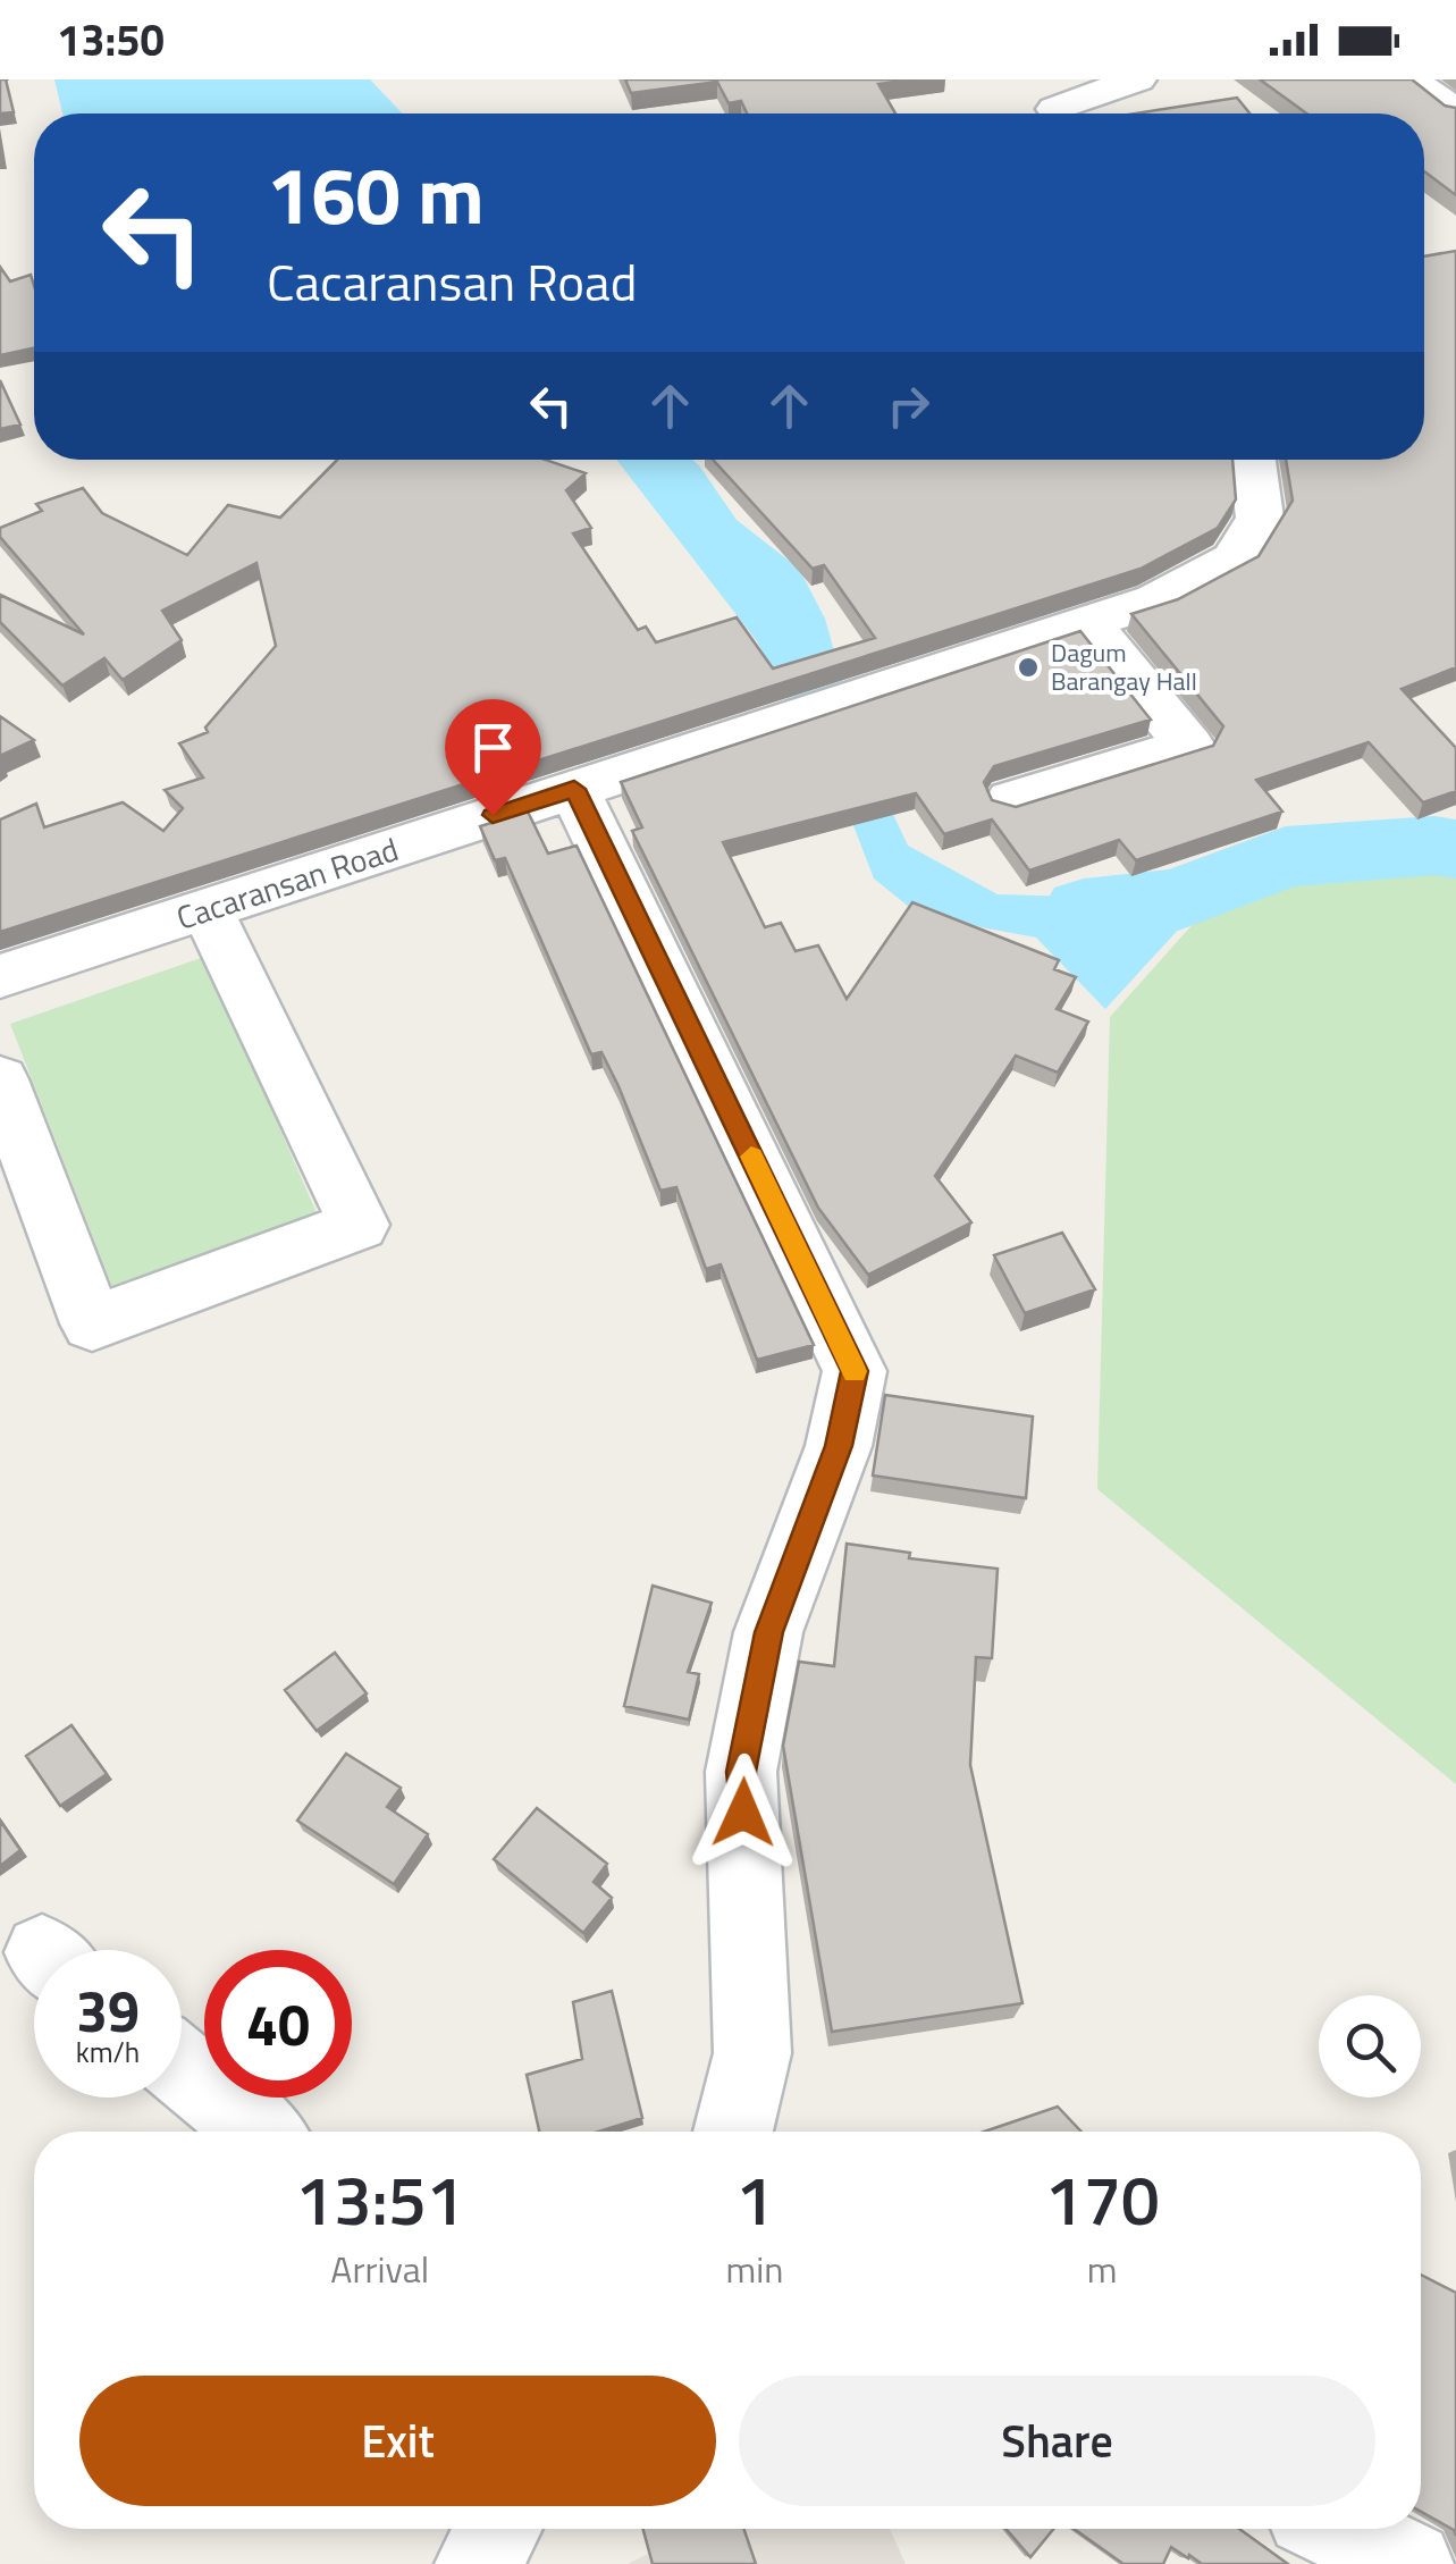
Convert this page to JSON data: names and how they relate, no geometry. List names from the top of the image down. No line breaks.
{"streets":{"street":["Cacaransan Road"]},"places":["Dagum Barangay Hall"],"page":{"status":"13:50","turn":["160 m","Cacaransan Road"],"speed":"39 km/h","limit":"40","eta":["13:51","Arrival","1","min","170","m"],"buttons":["Exit","Share"]}}
